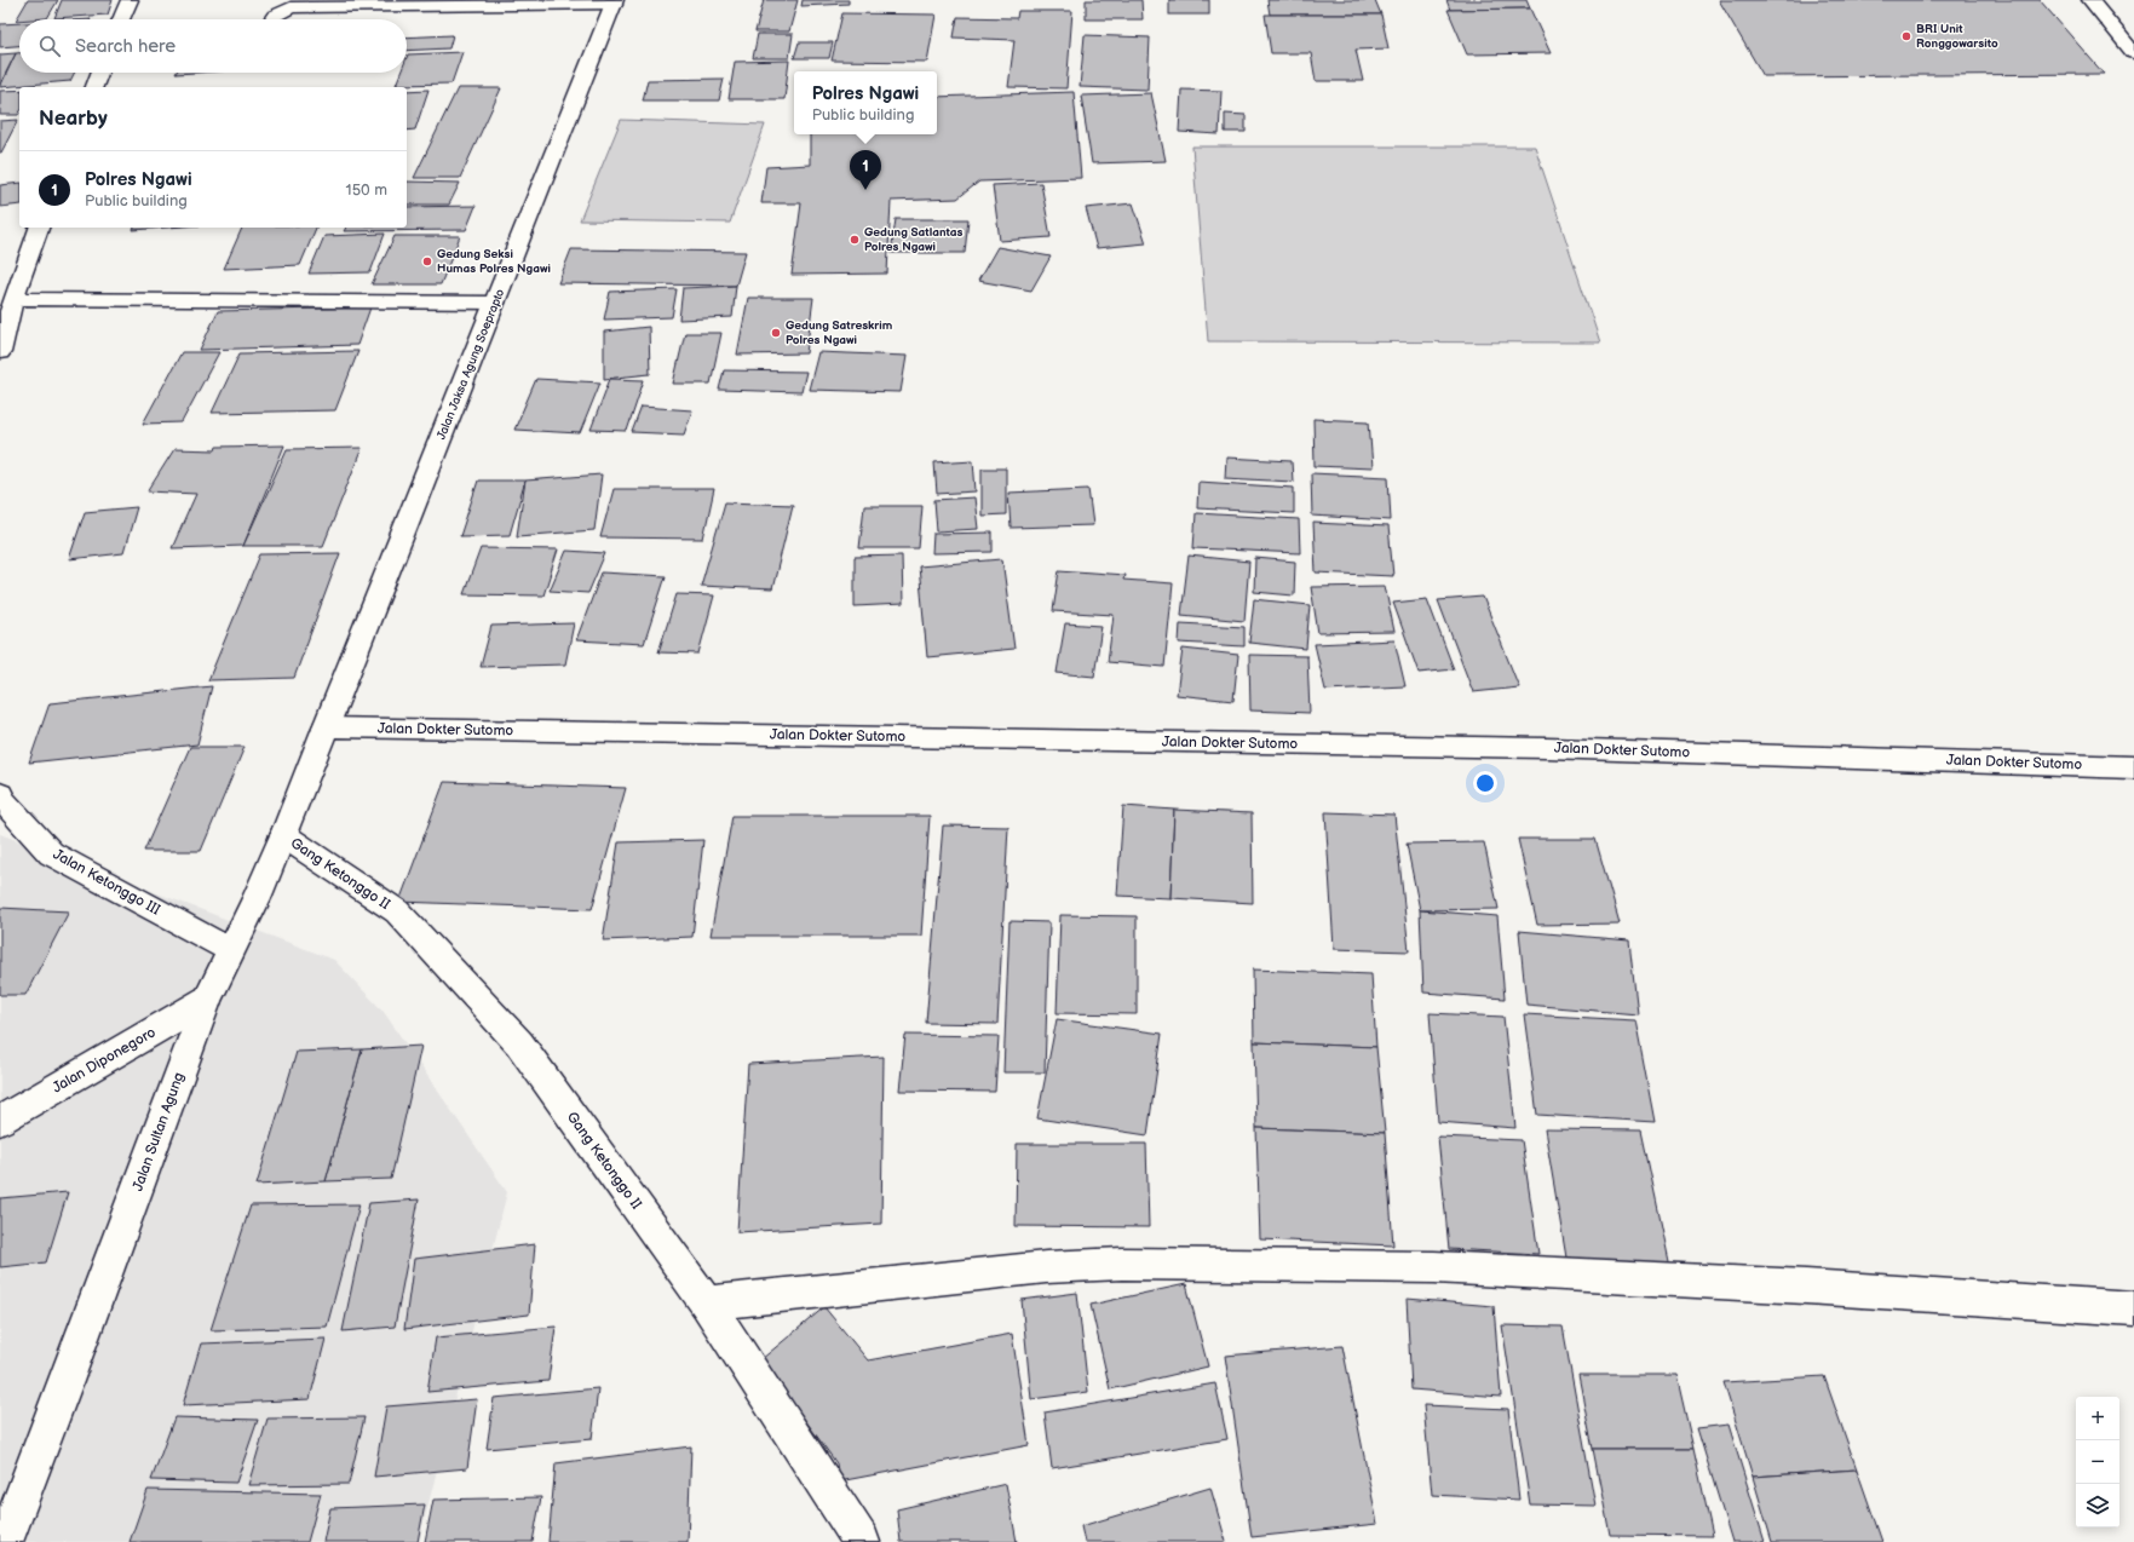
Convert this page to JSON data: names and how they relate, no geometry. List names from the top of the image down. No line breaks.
{"streets":{"street":["Jalan Jaksa Agung Soeprapto","Jalan Dokter Sutomo","Gang Ketonggo II","Jalan Ketonggo III","Jalan Diponegoro","Jalan Sultan Agung"]},"crossings":[["Jalan Jaksa Agung Soeprapto","Jalan Dokter Sutomo"],["Jalan Jaksa Agung Soeprapto","Jalan Sultan Agung"],["Jalan Dokter Sutomo","Jalan Sultan Agung"],["Gang Ketonggo II","Jalan Sultan Agung"],["Jalan Ketonggo III","Jalan Sultan Agung"],["Jalan Diponegoro","Jalan Sultan Agung"]],"places":["BRI Unit Ronggowarsito","Gedung Satlantas Polres Ngawi","Gedung Seksi Humas Polres Ngawi","Gedung Satreskrim Polres Ngawi"],"page":{"search":"Search here","popup":["Polres Ngawi","Public building"],"heading":"Nearby","pins":"1","list":[{"mark":"1","name":"Polres Ngawi","note":"Public building","value":"150 m"}],"map_buttons":["+","−"]}}
